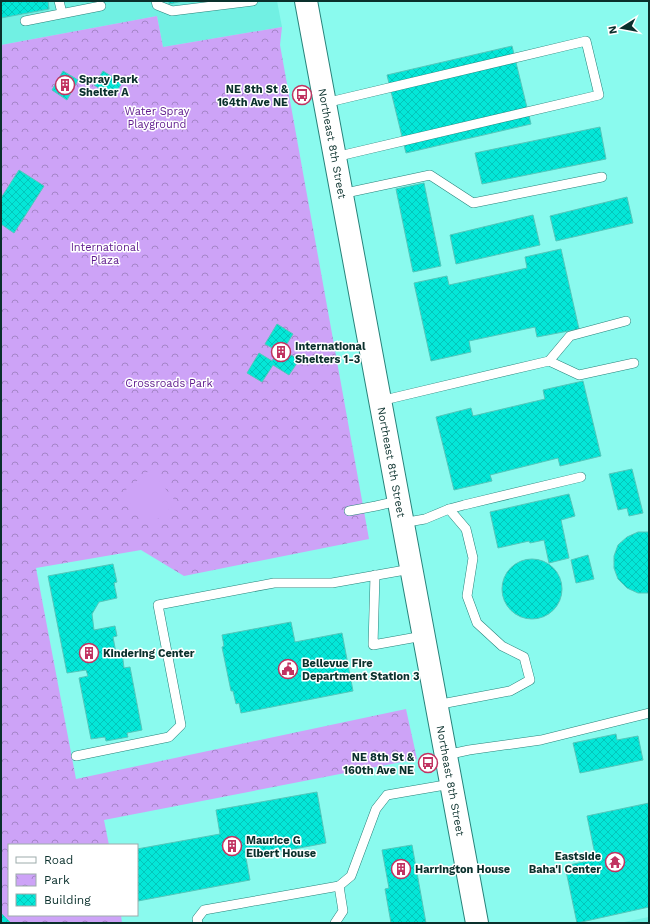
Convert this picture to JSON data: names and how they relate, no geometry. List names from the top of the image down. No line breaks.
{"streets":{"main road":["Northeast 8th Street"]},"parks":["Water Spray Playground","International Plaza","Crossroads Park"],"places":{"building":["Spray Park Shelter A","International Shelters 1-3","Kindering Center","Maurice G Elbert House","Harrington House"],"bus stop":["NE 8th St & 164th Ave NE","NE 8th St & 160th Ave NE"],"public building":["Bellevue Fire Department Station 3"],"temple":["Eastside Baha'i Center"]},"legend":["Road","Park","Building"],"north":"left"}
